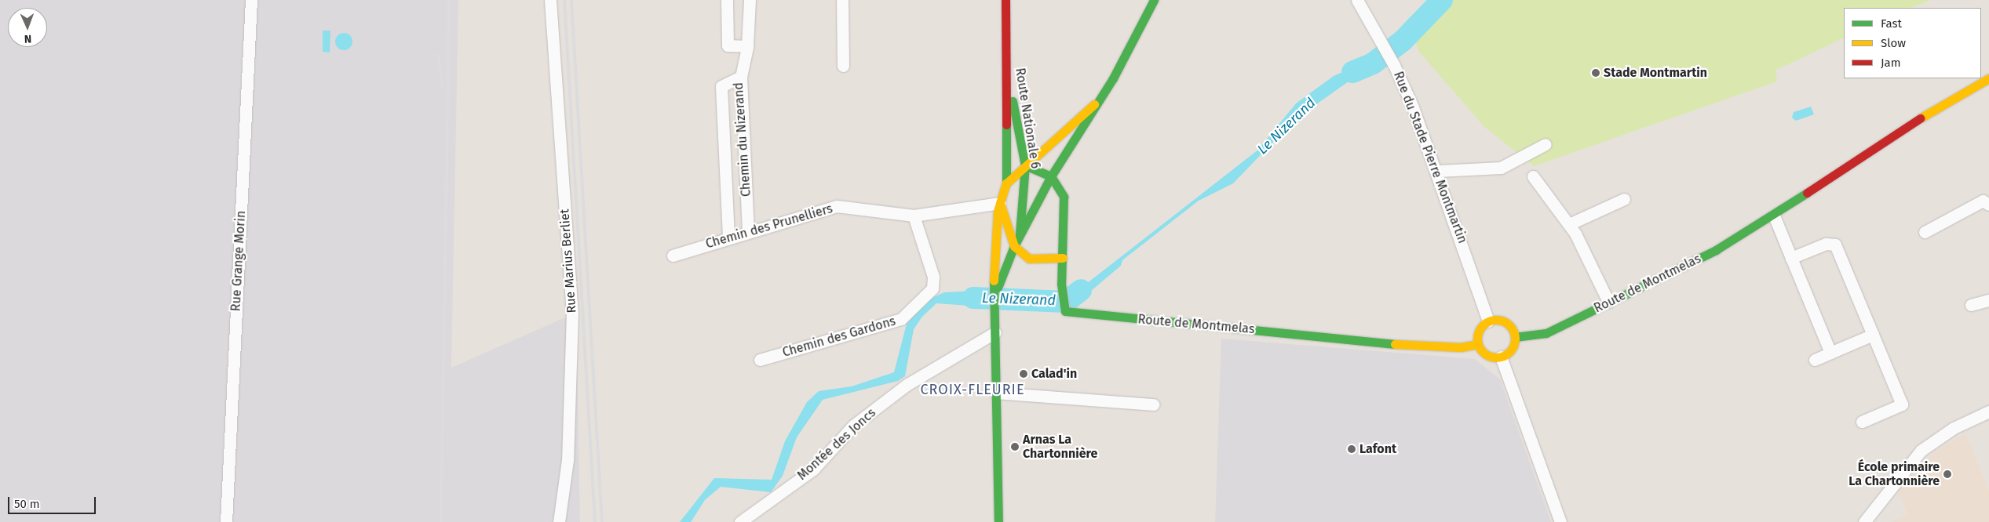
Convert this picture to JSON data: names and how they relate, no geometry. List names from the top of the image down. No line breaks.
{"streets":{"street":["Route Nationale 6","Chemin du Nizerand","Rue du Stade Pierre Montmartin","Chemin des Prunelliers","Rue Grange Morin","Rue Marius Berliet","Route de Montmelas","Chemin des Gardons","Montée des Joncs"]},"crossings":[["Route Nationale 6","Montée des Joncs"],["Chemin du Nizerand","Chemin des Prunelliers"],["Rue du Stade Pierre Montmartin","Route de Montmelas"],["Chemin des Prunelliers","Chemin des Gardons"]],"districts":["CROIX-FLEURIE"],"water":["Le Nizerand"],"places":["Stade Montmartin","Calad'in","Arnas La Chartonnière","Lafont","École primaire La Chartonnière"],"legend":["Fast","Slow","Jam"],"scale_bar":"50 m","north":"bottom"}
